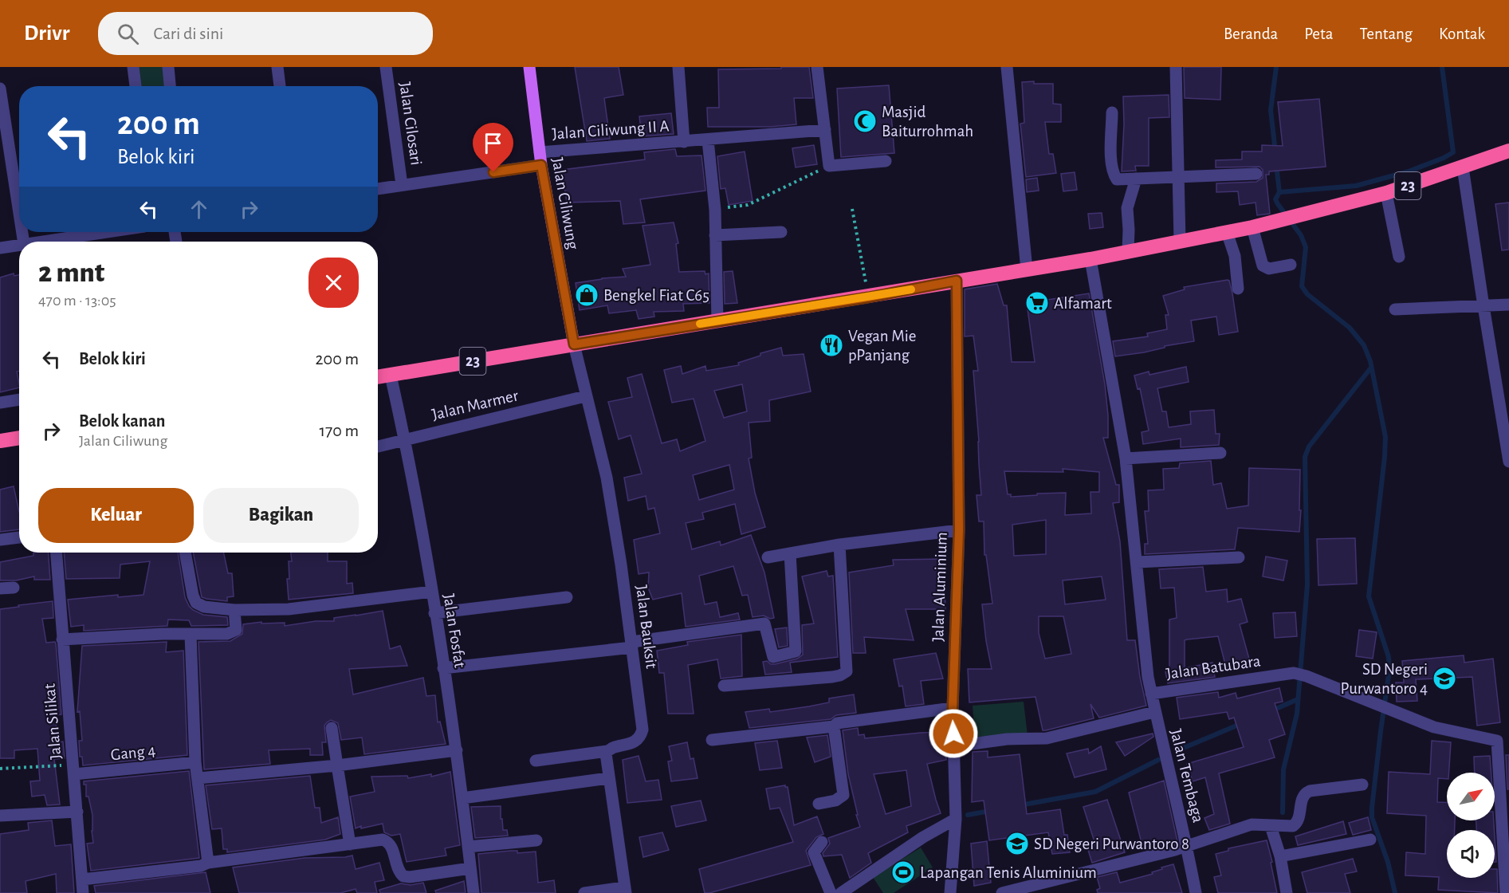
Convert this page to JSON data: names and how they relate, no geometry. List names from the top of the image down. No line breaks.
{"streets":{"highway":["23"],"main road":["Jalan Ciliwung"],"street":["Jalan Cilosari","Jalan Ciliwung II A","Jalan Marmer","Jalan Aluminium","Jalan Bauksit","Jalan Fosfat","Jalan Batubara","Jalan Silikat","Gang 4","Jalan Tembaga"]},"crossings":[["Jalan Ciliwung II A","Jalan Ciliwung"],["23","Jalan Ciliwung"],["23","Jalan Aluminium"],["23","Jalan Bauksit"],["23","Jalan Fosfat"],["23","Jalan Batubara"],["Jalan Ciliwung","Jalan Bauksit"],["Jalan Marmer","Jalan Bauksit"],["Jalan Marmer","Jalan Fosfat"],["Jalan Batubara","Jalan Tembaga"],["Jalan Silikat","Gang 4"]],"places":{"mosque":["Masjid Baiturrohmah"],"shop":["Bengkel Fiat C65"],"supermarket":["Alfamart"],"restaurant":["Vegan Mie pPanjang"],"school or university":["SD Negeri Purwantoro 4","SD Negeri Purwantoro 8"],"sports":["Lapangan Tenis Aluminium"]},"north":"top right","page":{"header":"Drivr","search":"Cari di sini","nav":["Beranda","Peta","Tentang","Kontak"],"turn":["200 m","Belok kiri"],"heading":["2 mnt","470 m · 13:05"],"list":[{"name":"Belok kiri","value":"200 m"},{"name":"Belok kanan","note":"Jalan Ciliwung","value":"170 m"}],"buttons":["Keluar","Bagikan"]}}
